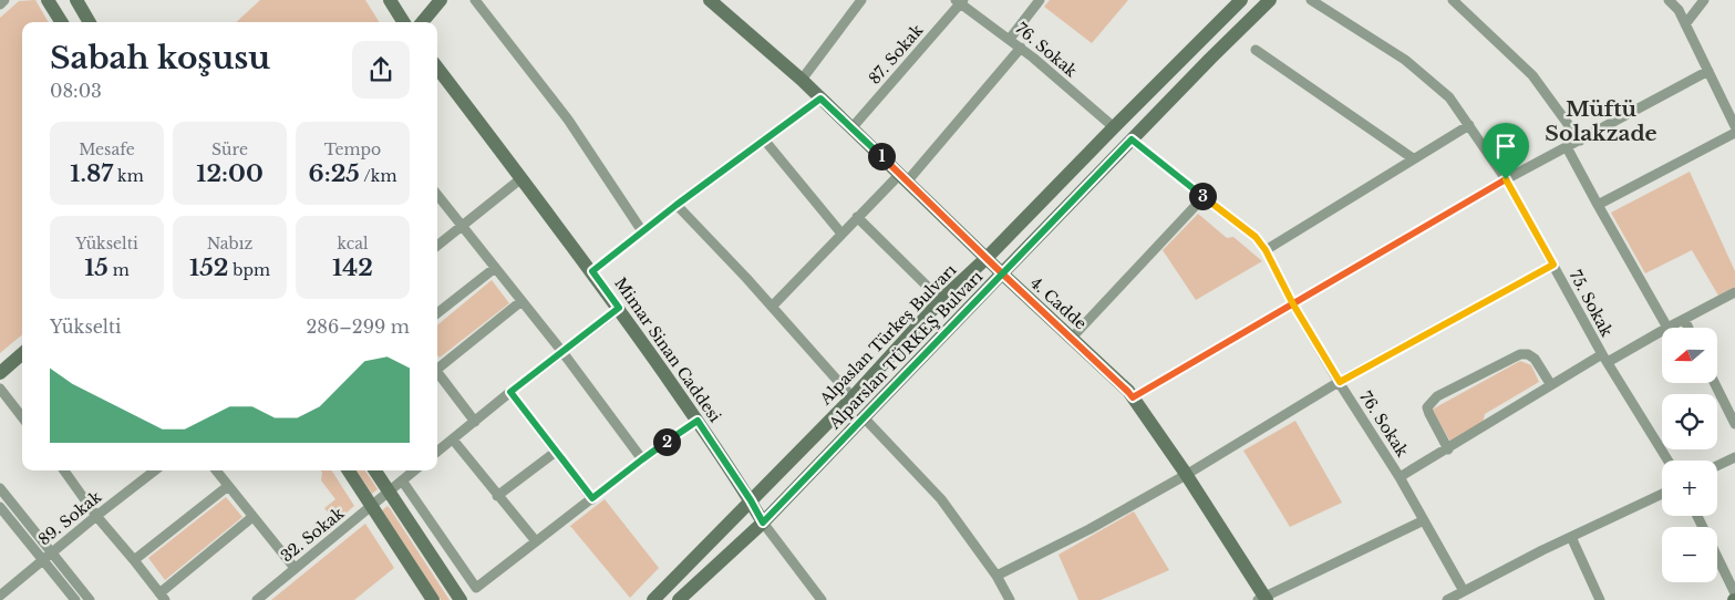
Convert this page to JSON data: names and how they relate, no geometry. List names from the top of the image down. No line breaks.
{"streets":{"main road":["4. Cadde","Alpaslan Türkeş Bulvarı","Mimar Sinan Caddesi","Alparslan TÜRKEŞ Bulvarı"],"street":["76. Sokak","87. Sokak","75. Sokak","89. Sokak","32. Sokak"]},"crossings":[["76. Sokak","87. Sokak"],["76. Sokak","Alpaslan Türkeş Bulvarı"],["76. Sokak","Alparslan TÜRKEŞ Bulvarı"],["87. Sokak","4. Cadde"],["4. Cadde","Alpaslan Türkeş Bulvarı"],["4. Cadde","Alparslan TÜRKEŞ Bulvarı"],["Alpaslan Türkeş Bulvarı","Mimar Sinan Caddesi"],["Mimar Sinan Caddesi","Alparslan TÜRKEŞ Bulvarı"]],"districts":["Müftü Solakzade"],"north":"left","page":{"heading":["Sabah koşusu","08:03"],"stats":[["Mesafe","1.87 km"],["Süre","12:00"],["Tempo","6:25 /km"],["Yükselti","15 m"],["Nabız","152 bpm"],["kcal","142"]],"pins":["1","3","2"],"chart":["Yükselti","286–299 m"],"map_buttons":["+","−"]}}
